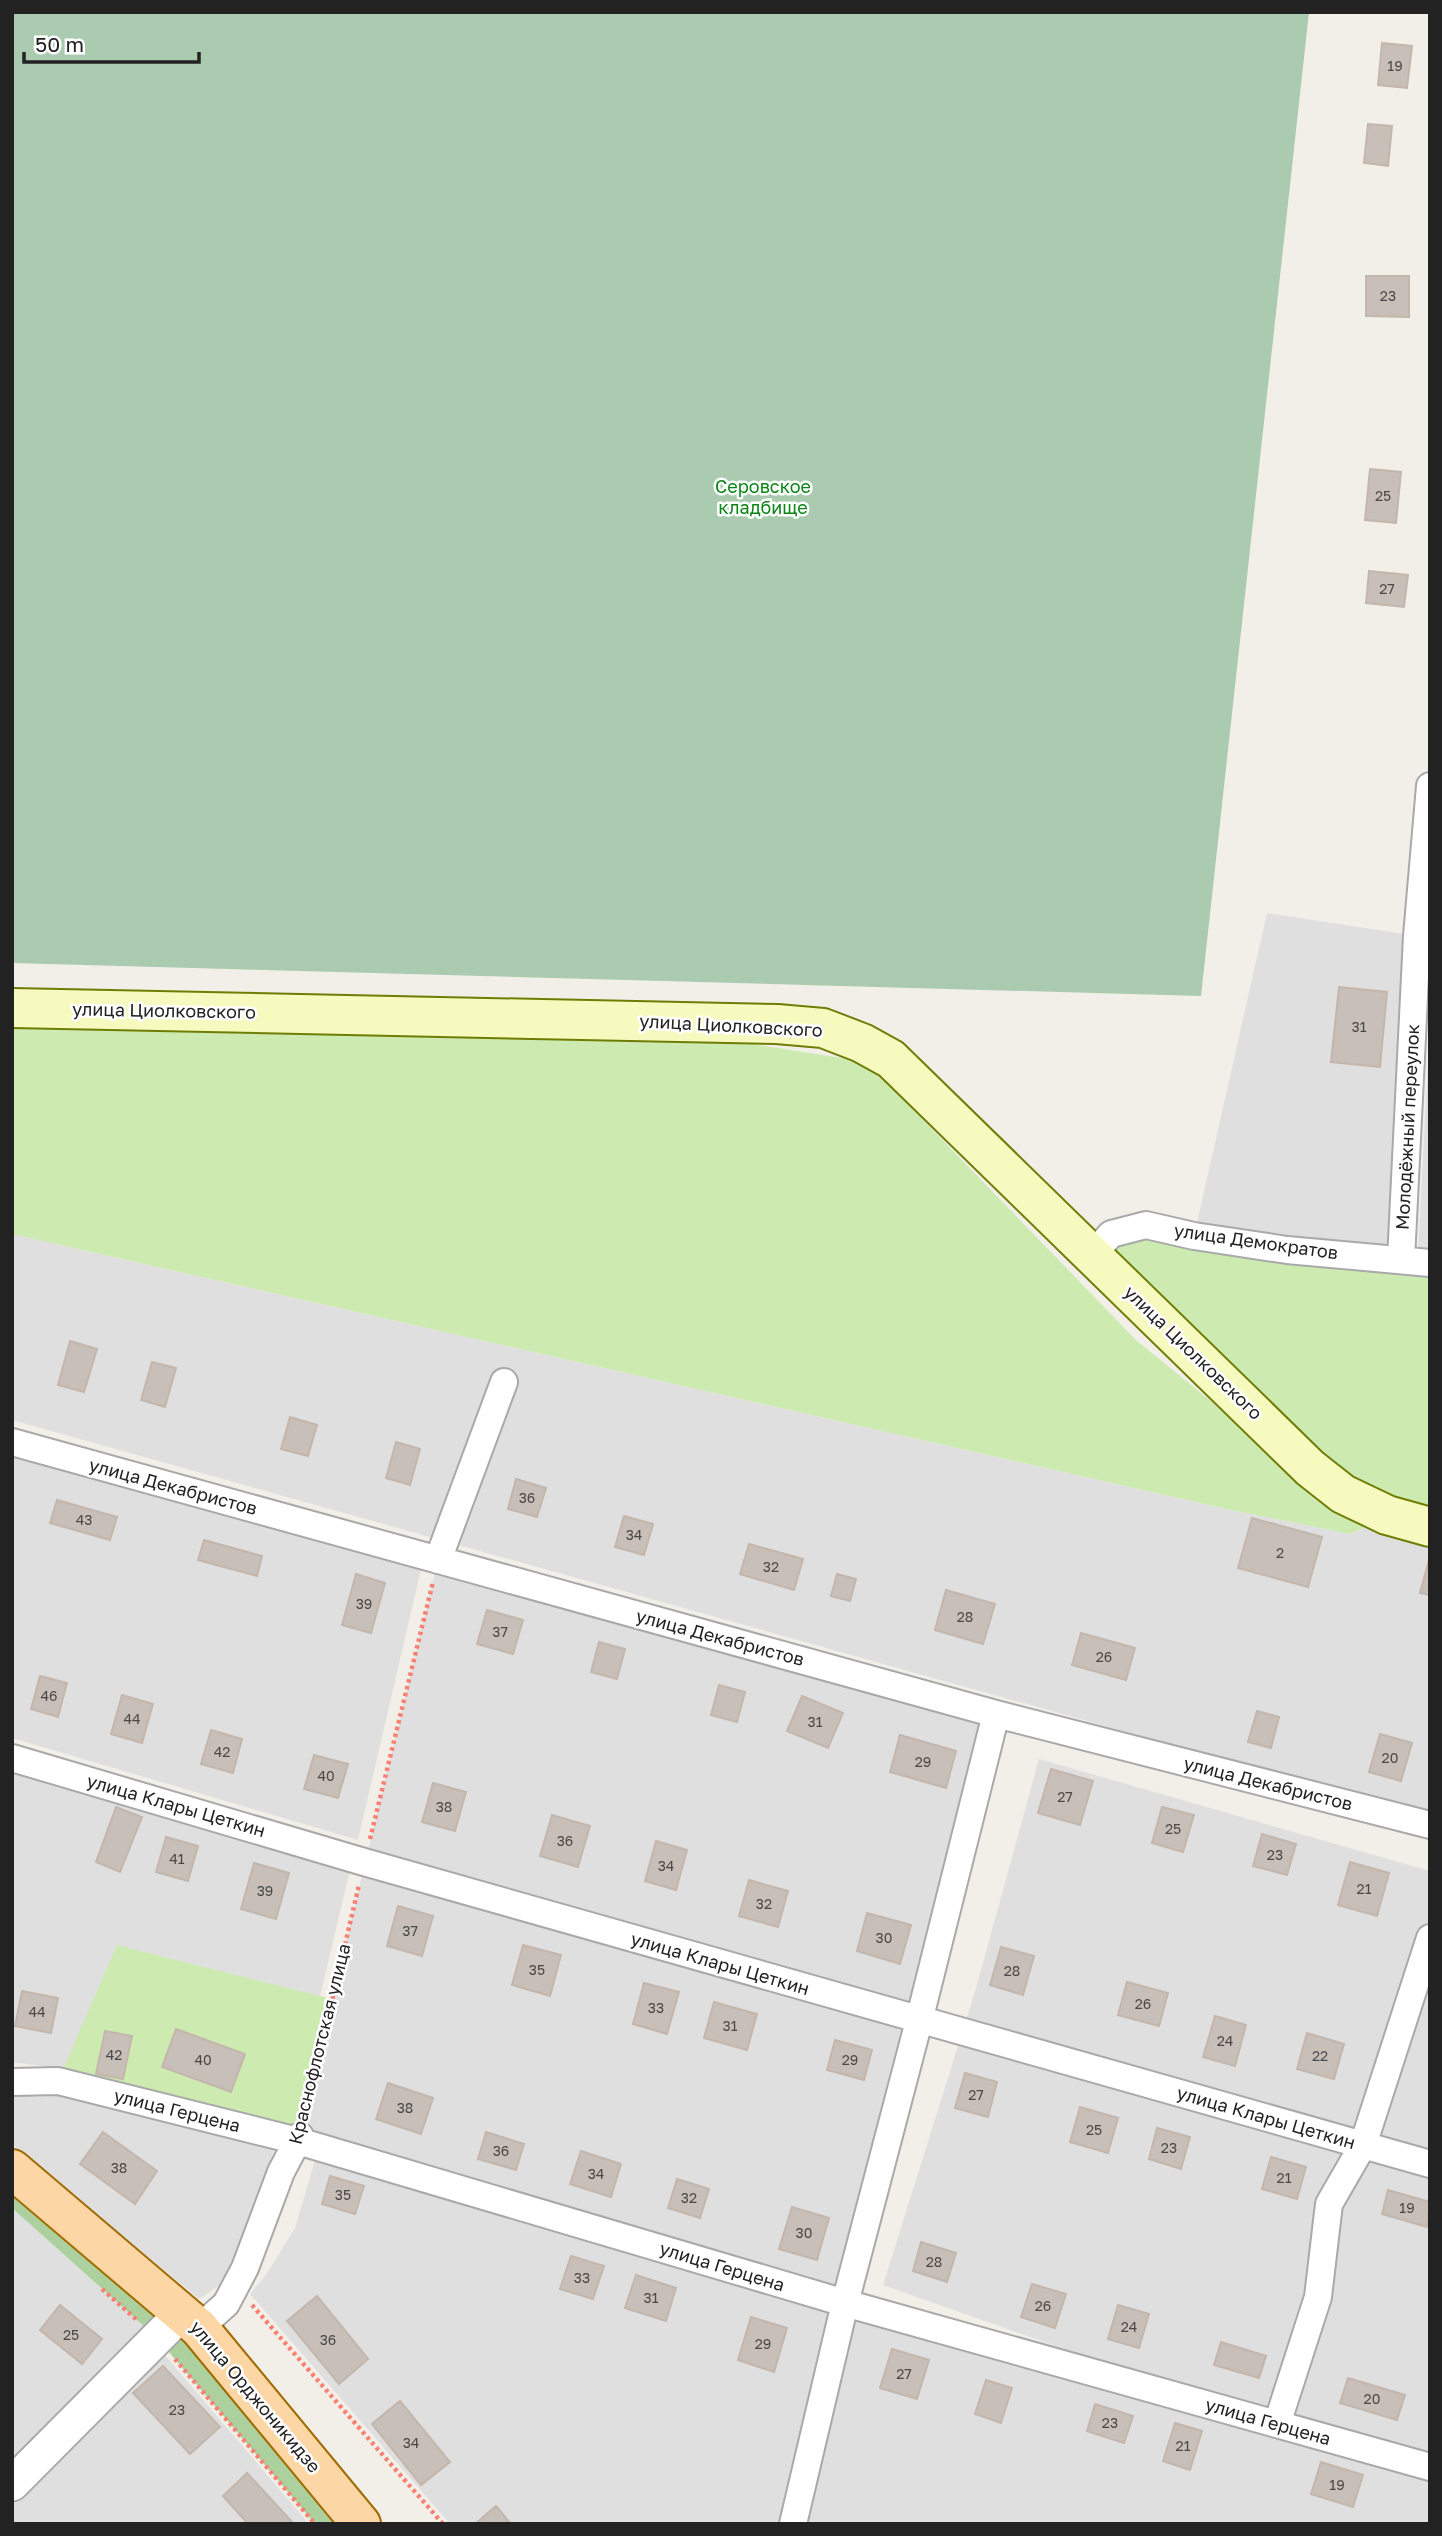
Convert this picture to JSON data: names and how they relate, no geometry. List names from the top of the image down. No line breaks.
{"streets":{"main road":["улица Циолковского","улица Орджоникидзе"],"street":["Молодёжный переулок","улица Демократов","улица Декабристов","улица Клары Цеткин","Краснофлотская улица","улица Герцена"]},"crossings":[["улица Циолковского","улица Демократов"],["Молодёжный переулок","улица Демократов"],["улица Декабристов","Краснофлотская улица"],["улица Клары Цеткин","Краснофлотская улица"],["Краснофлотская улица","улица Герцена"],["Краснофлотская улица","улица Орджоникидзе"]],"parks":["Серовское кладбище"],"house_numbers":["19","23","25","27","31","36","43","34","2","32","39","28","37","26","46","44","31","42","20","29","40","27","38","25","36","23","41","34","21","39","32","37","30","35","28","26","33","44","31","24","42","22","40","29","27","38","25","23","36","38","34","21","35","32","19","30","28","33","31","26","24","25","36","29","27","20","23","23","34","21","19"],"scale_bar":"50 m"}
